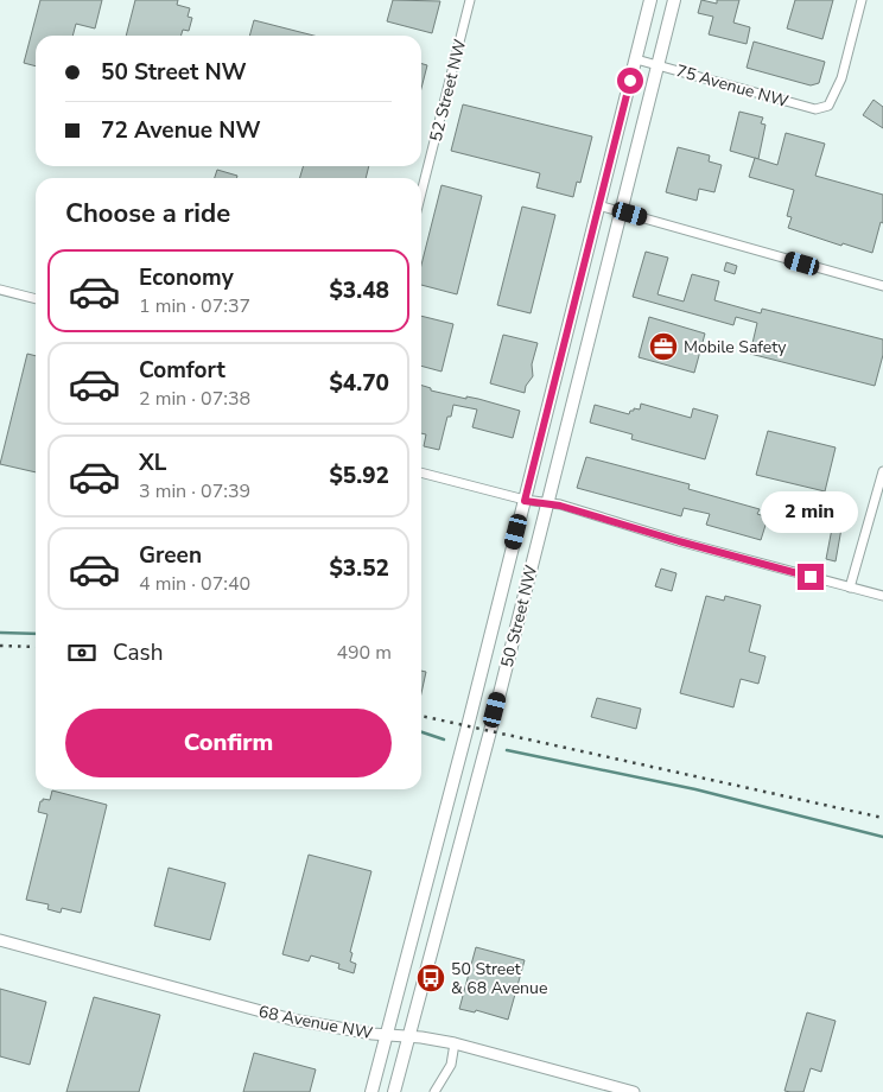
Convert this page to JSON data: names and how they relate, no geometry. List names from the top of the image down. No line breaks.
{"streets":{"main road":["50 Street NW"],"street":["75 Avenue NW","52 Street NW","68 Avenue NW"]},"crossings":[["75 Avenue NW","50 Street NW"],["50 Street NW","68 Avenue NW"]],"places":{"office":["Mobile Safety"],"bus stop":["50 Street & 68 Avenue"]},"page":{"banner":["50 Street NW","72 Avenue NW"],"heading":"Choose a ride","list":[{"name":"Economy","note":"1 min · 07:37","value":"$3.48"},{"name":"Comfort","note":"2 min · 07:38","value":"$4.70"},{"name":"XL","note":"3 min · 07:39","value":"$5.92"},{"name":"Green","note":"4 min · 07:40","value":"$3.52"}],"bubble":"2 min","pay":["Cash","490 m"],"buttons":"Confirm"}}
